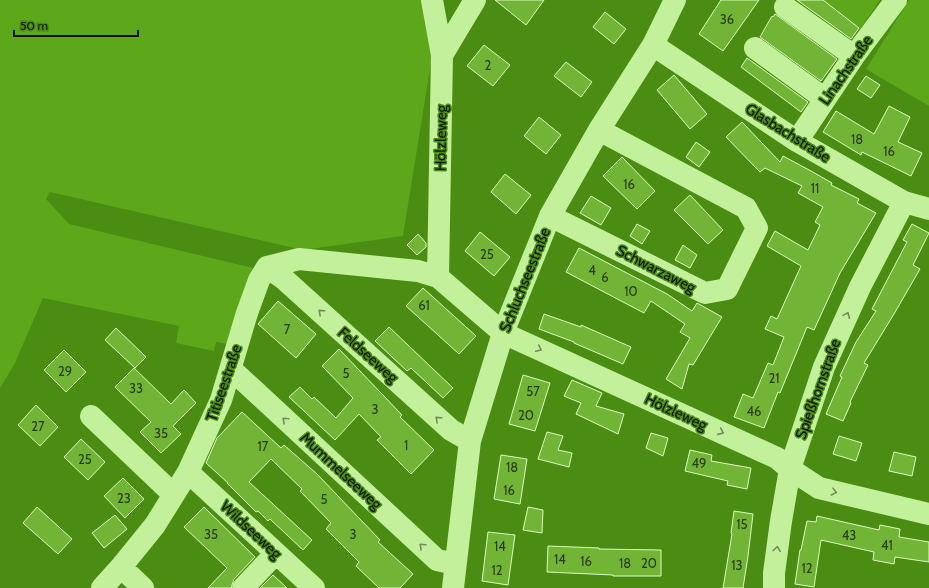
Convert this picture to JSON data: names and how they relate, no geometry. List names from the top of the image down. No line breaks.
{"streets":{"street":["Linachstraße","Glasbachstraße","Hölzleweg","Schwarzaweg","Schluchseestraße","Feldseeweg","Titiseestraße","Spießhornstraße","Mummelseeweg","Wildseeweg"]},"crossings":[["Linachstraße","Glasbachstraße"],["Glasbachstraße","Schluchseestraße"],["Glasbachstraße","Spießhornstraße"],["Hölzleweg","Schluchseestraße"],["Hölzleweg","Feldseeweg"],["Hölzleweg","Titiseestraße"],["Hölzleweg","Spießhornstraße"],["Schwarzaweg","Schluchseestraße"],["Schluchseestraße","Feldseeweg"],["Schluchseestraße","Mummelseeweg"],["Feldseeweg","Titiseestraße"],["Titiseestraße","Mummelseeweg"],["Titiseestraße","Wildseeweg"]],"one_way":["Hölzleweg","Feldseeweg","Spießhornstraße","Mummelseeweg"],"house_numbers":["36","2","18","16","16","11","25","4","6","10","61","7","29","5","21","33","57","3","46","20","27","35","1","17","25","49","18","16","23","5","15","35","3","43","41","14","14","16","18","20","13","12","12"],"scale_bar":"50 m"}
